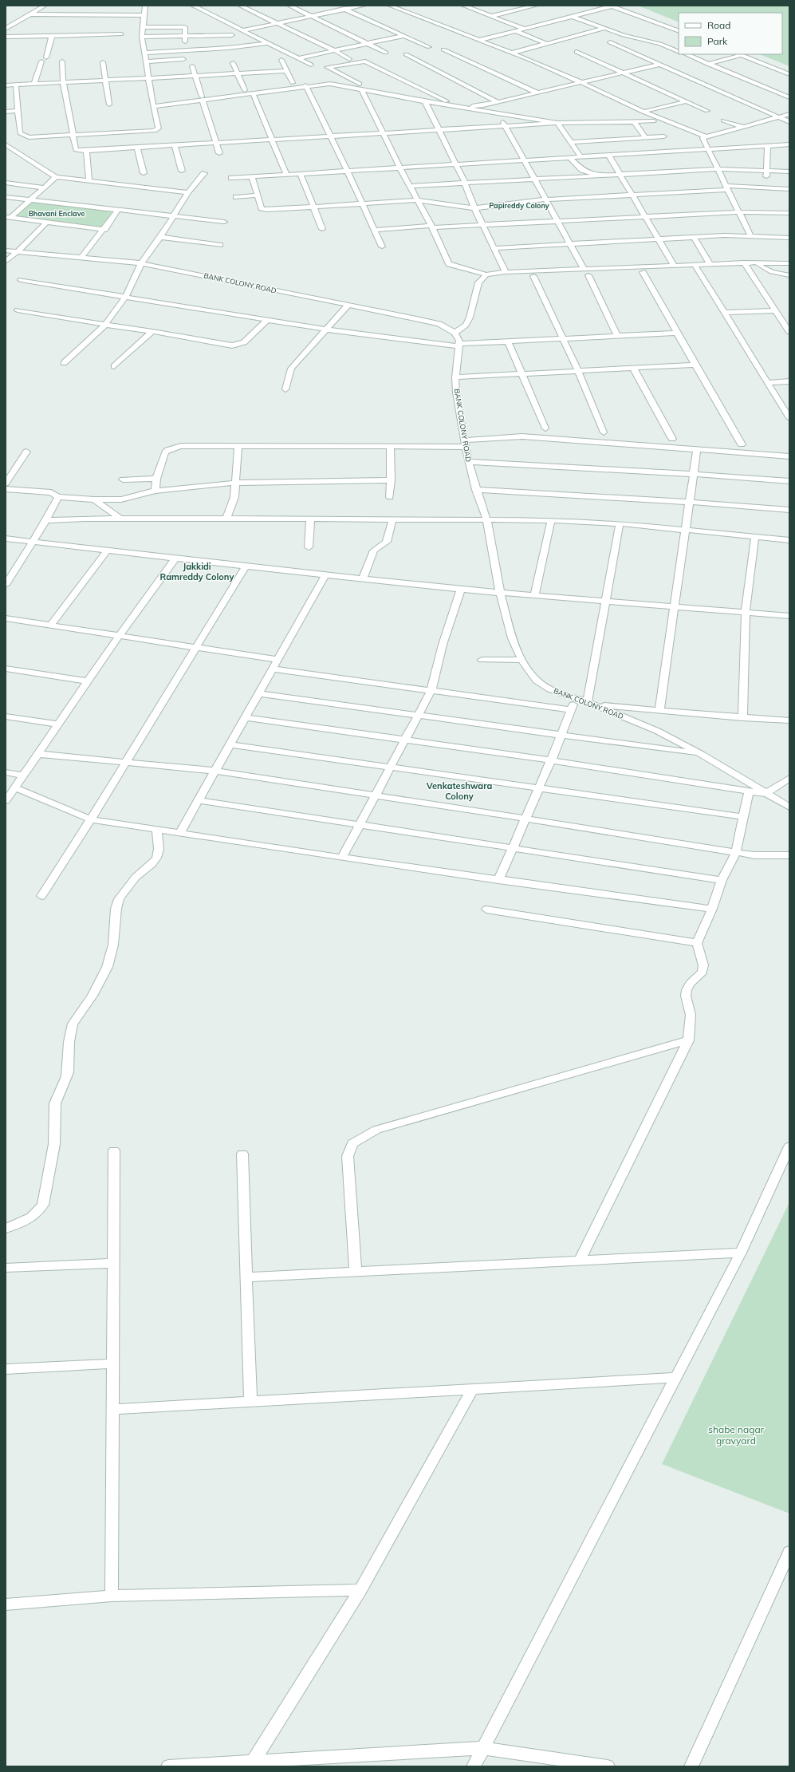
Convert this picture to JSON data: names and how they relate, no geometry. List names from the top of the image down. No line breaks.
{"streets":{"street":["BANK COLONY ROAD"]},"districts":["Papireddy Colony","Bhavani Enclave","Jakkidi Ramreddy Colony","Venkateshwara Colony"],"parks":["shabe nagar gravyard"],"legend":["Road","Park"]}
